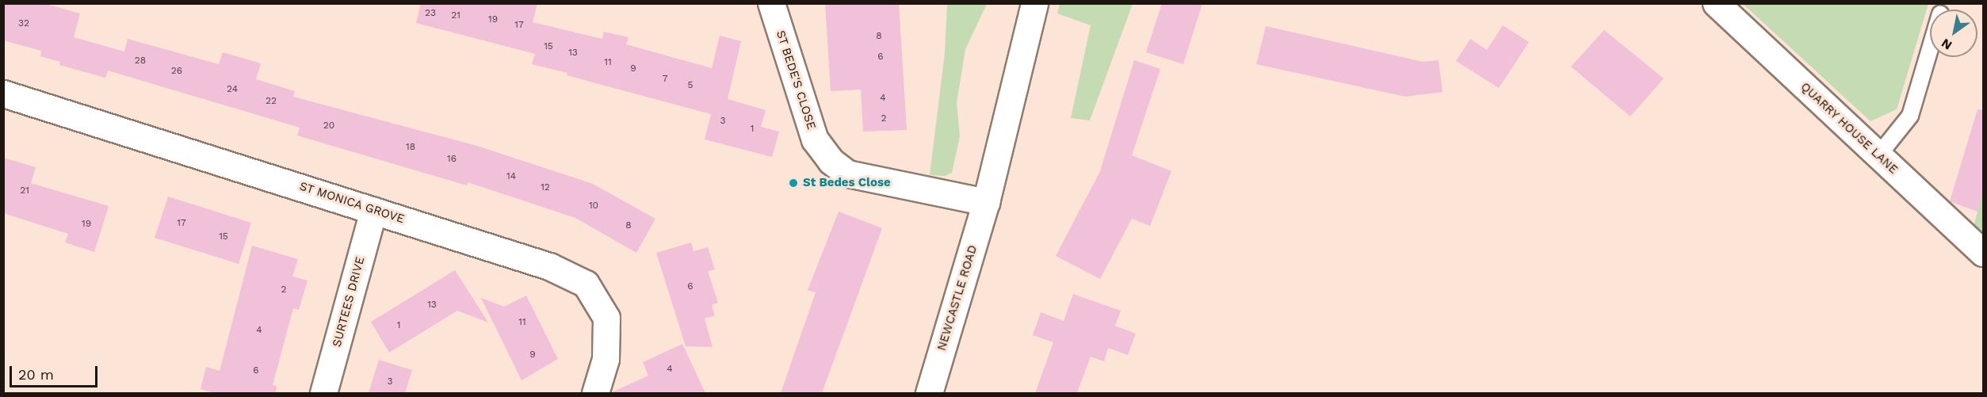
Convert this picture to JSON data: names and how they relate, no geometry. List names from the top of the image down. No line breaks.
{"streets":{"main road":["ST BEDE'S CLOSE","QUARRY HOUSE LANE","ST MONICA GROVE","NEWCASTLE ROAD","SURTEES DRIVE"]},"crossings":[["ST BEDE'S CLOSE","NEWCASTLE ROAD"],["ST MONICA GROVE","SURTEES DRIVE"]],"places":["St Bedes Close"],"house_numbers":["23","21","19","32","17","8","15","13","6","28","11","9","26","7","5","24","4","22","2","3","20","1","18","16","14","12","21","10","17","19","8","15","6","2","13","11","1","4","9","4","6","3"],"scale_bar":"20 m","north":"bottom left"}
